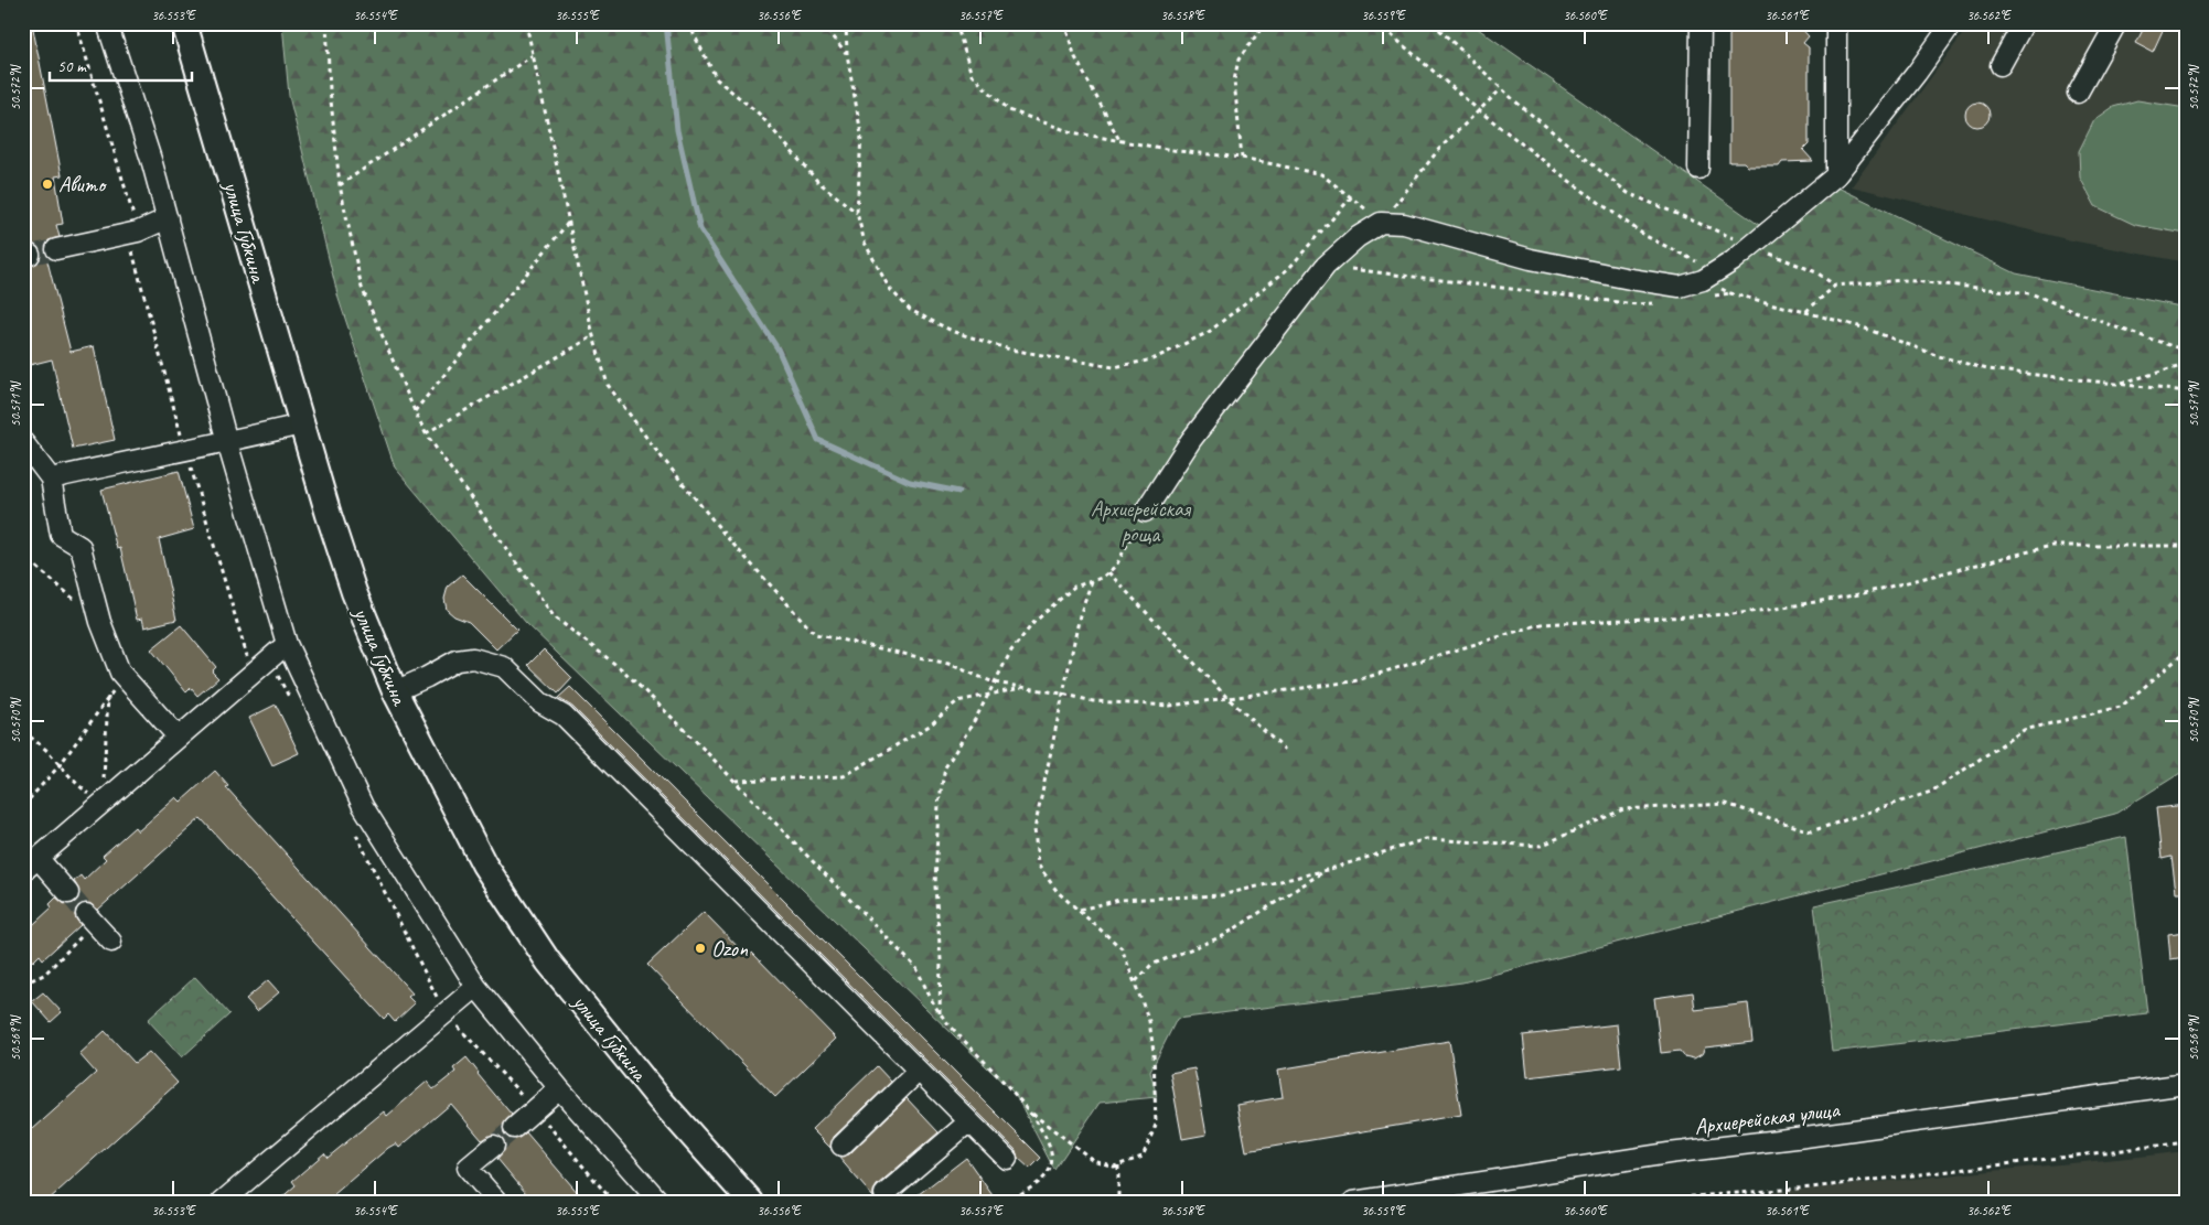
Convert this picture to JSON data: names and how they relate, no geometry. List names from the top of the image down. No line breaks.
{"streets":{"main road":["улица Губкина"],"street":["Архиерейская улица"]},"parks":["Архиерейская роща"],"places":["Авито","Ozon"],"scale_bar":"50 m","coordinates":["36.553°E","36.554°E","36.555°E","36.556°E","36.557°E","36.558°E","36.559°E","36.560°E","36.561°E","36.562°E","50.572°N","50.571°N","50.570°N","50.569°N"]}
